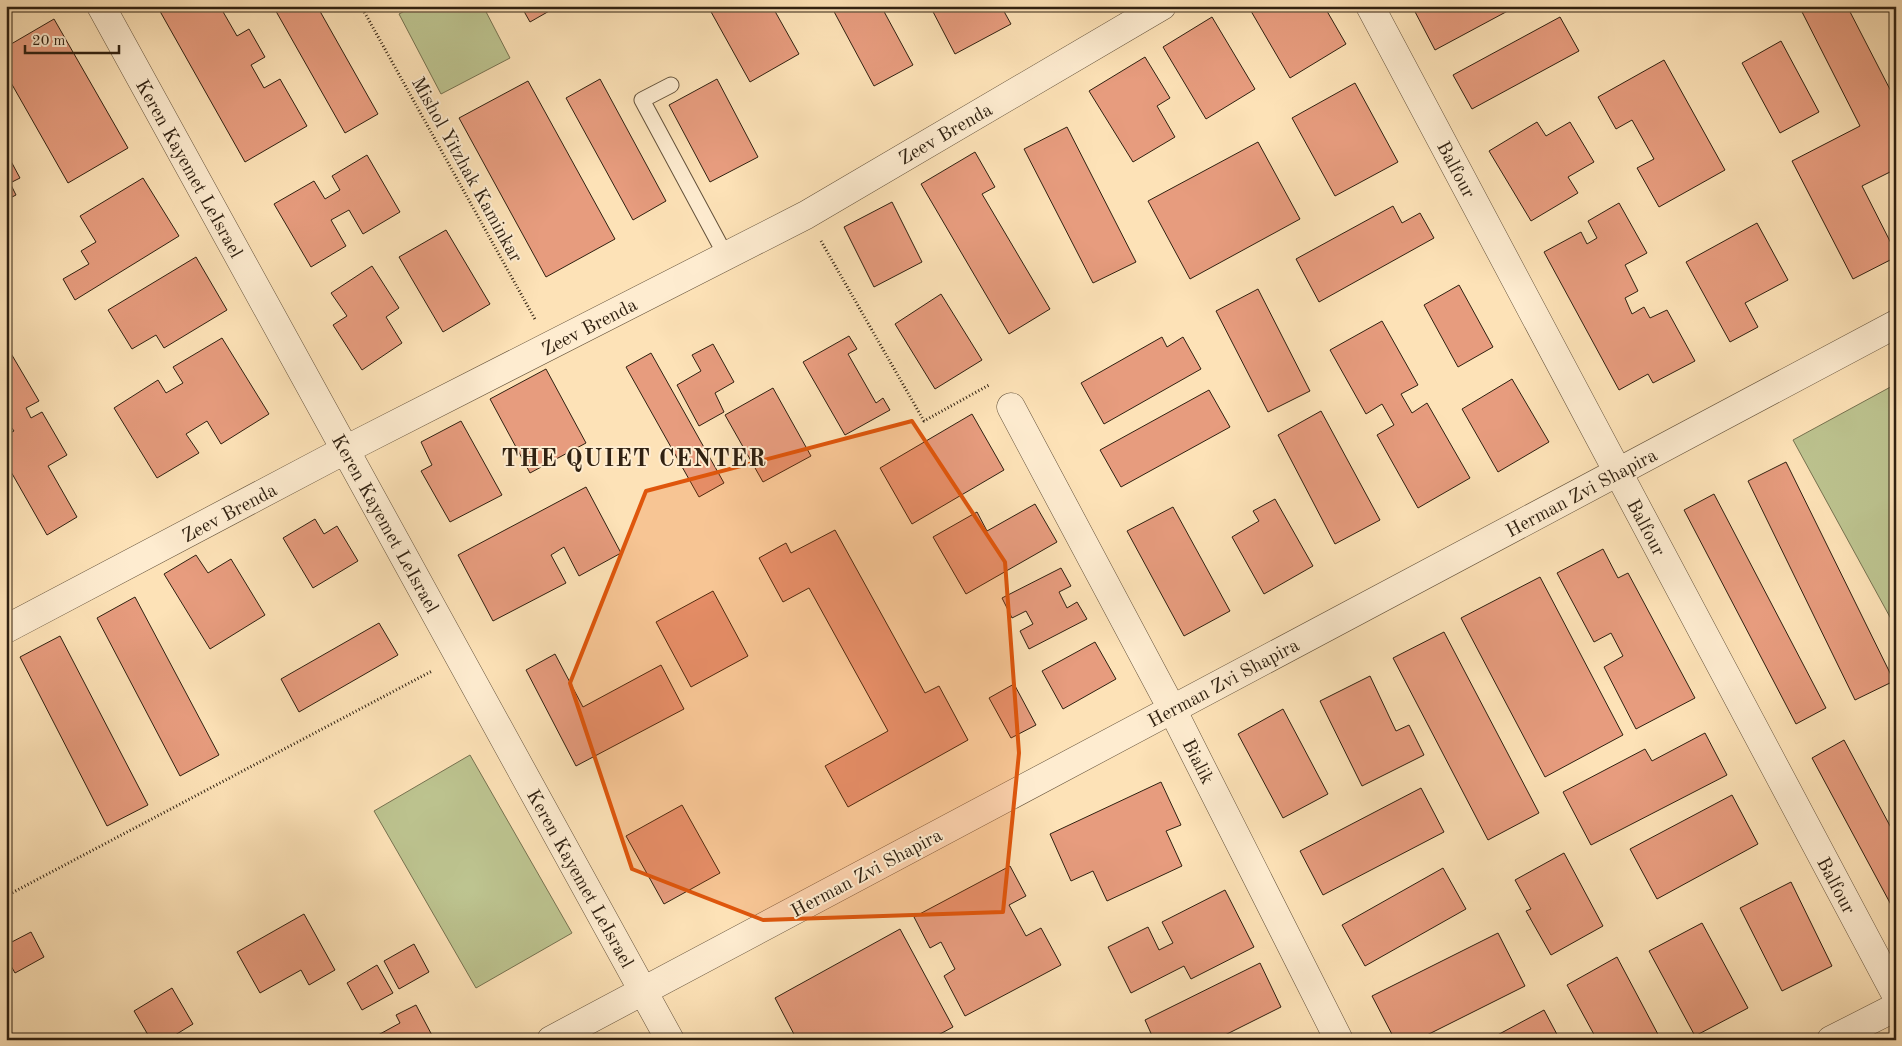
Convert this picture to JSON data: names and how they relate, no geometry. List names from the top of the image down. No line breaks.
{"streets":{"street":["Zeev Brenda","Keren Kayemet LeIsrael","Balfour","Herman Zvi Shapira","Bialik"],"path":["Mishol Yitzhak Kaminkar"]},"crossings":[["Zeev Brenda","Keren Kayemet LeIsrael"],["Zeev Brenda","Mishol Yitzhak Kaminkar"],["Keren Kayemet LeIsrael","Herman Zvi Shapira"],["Balfour","Herman Zvi Shapira"],["Herman Zvi Shapira","Bialik"]],"districts":["THE QUIET CENTER"],"scale_bar":"20 m"}
